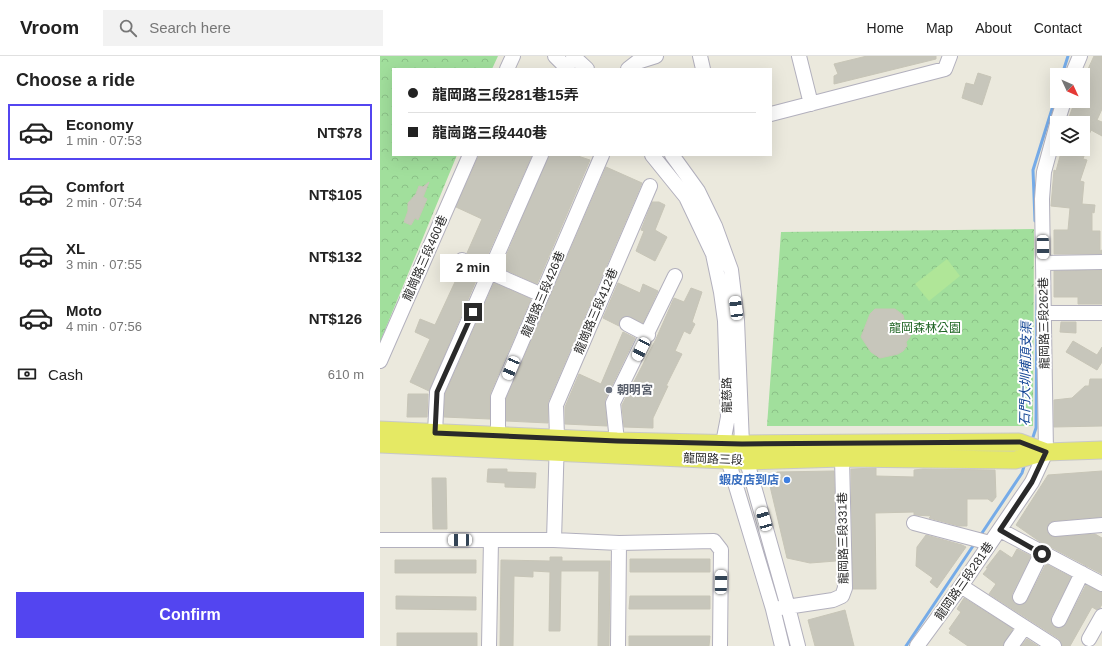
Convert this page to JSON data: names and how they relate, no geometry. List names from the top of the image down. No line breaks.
{"streets":{"main road":["龍岡路三段"],"street":["龍崗路三段460巷","龍崗路三段426巷","龍崗路三段412巷","龍岡路三段262巷","龍慈路","龍岡路三段331巷","龍岡路三段281巷"]},"crossings":[["龍崗路三段426巷","龍岡路三段"],["龍崗路三段412巷","龍岡路三段"],["龍岡路三段262巷","龍岡路三段"],["龍岡路三段262巷","龍岡路三段281巷"],["龍慈路","龍岡路三段"],["龍慈路","龍岡路三段331巷"],["龍岡路三段","龍岡路三段331巷"],["龍岡路三段","龍岡路三段281巷"]],"water":["石門大圳埔頂支渠"],"parks":["龍岡森林公園"],"places":["朝明宮","蝦皮店到店"],"north":"bottom right","page":{"header":"Vroom","search":"Search here","nav":["Home","Map","About","Contact"],"heading":"Choose a ride","banner":["龍岡路三段281巷15弄","龍崗路三段440巷"],"list":[{"name":"Economy","note":"1 min · 07:53","value":"NT$78"},{"name":"Comfort","note":"2 min · 07:54","value":"NT$105"},{"name":"XL","note":"3 min · 07:55","value":"NT$132"},{"name":"Moto","note":"4 min · 07:56","value":"NT$126"}],"bubble":"2 min","pay":["Cash","610 m"],"buttons":"Confirm"}}
